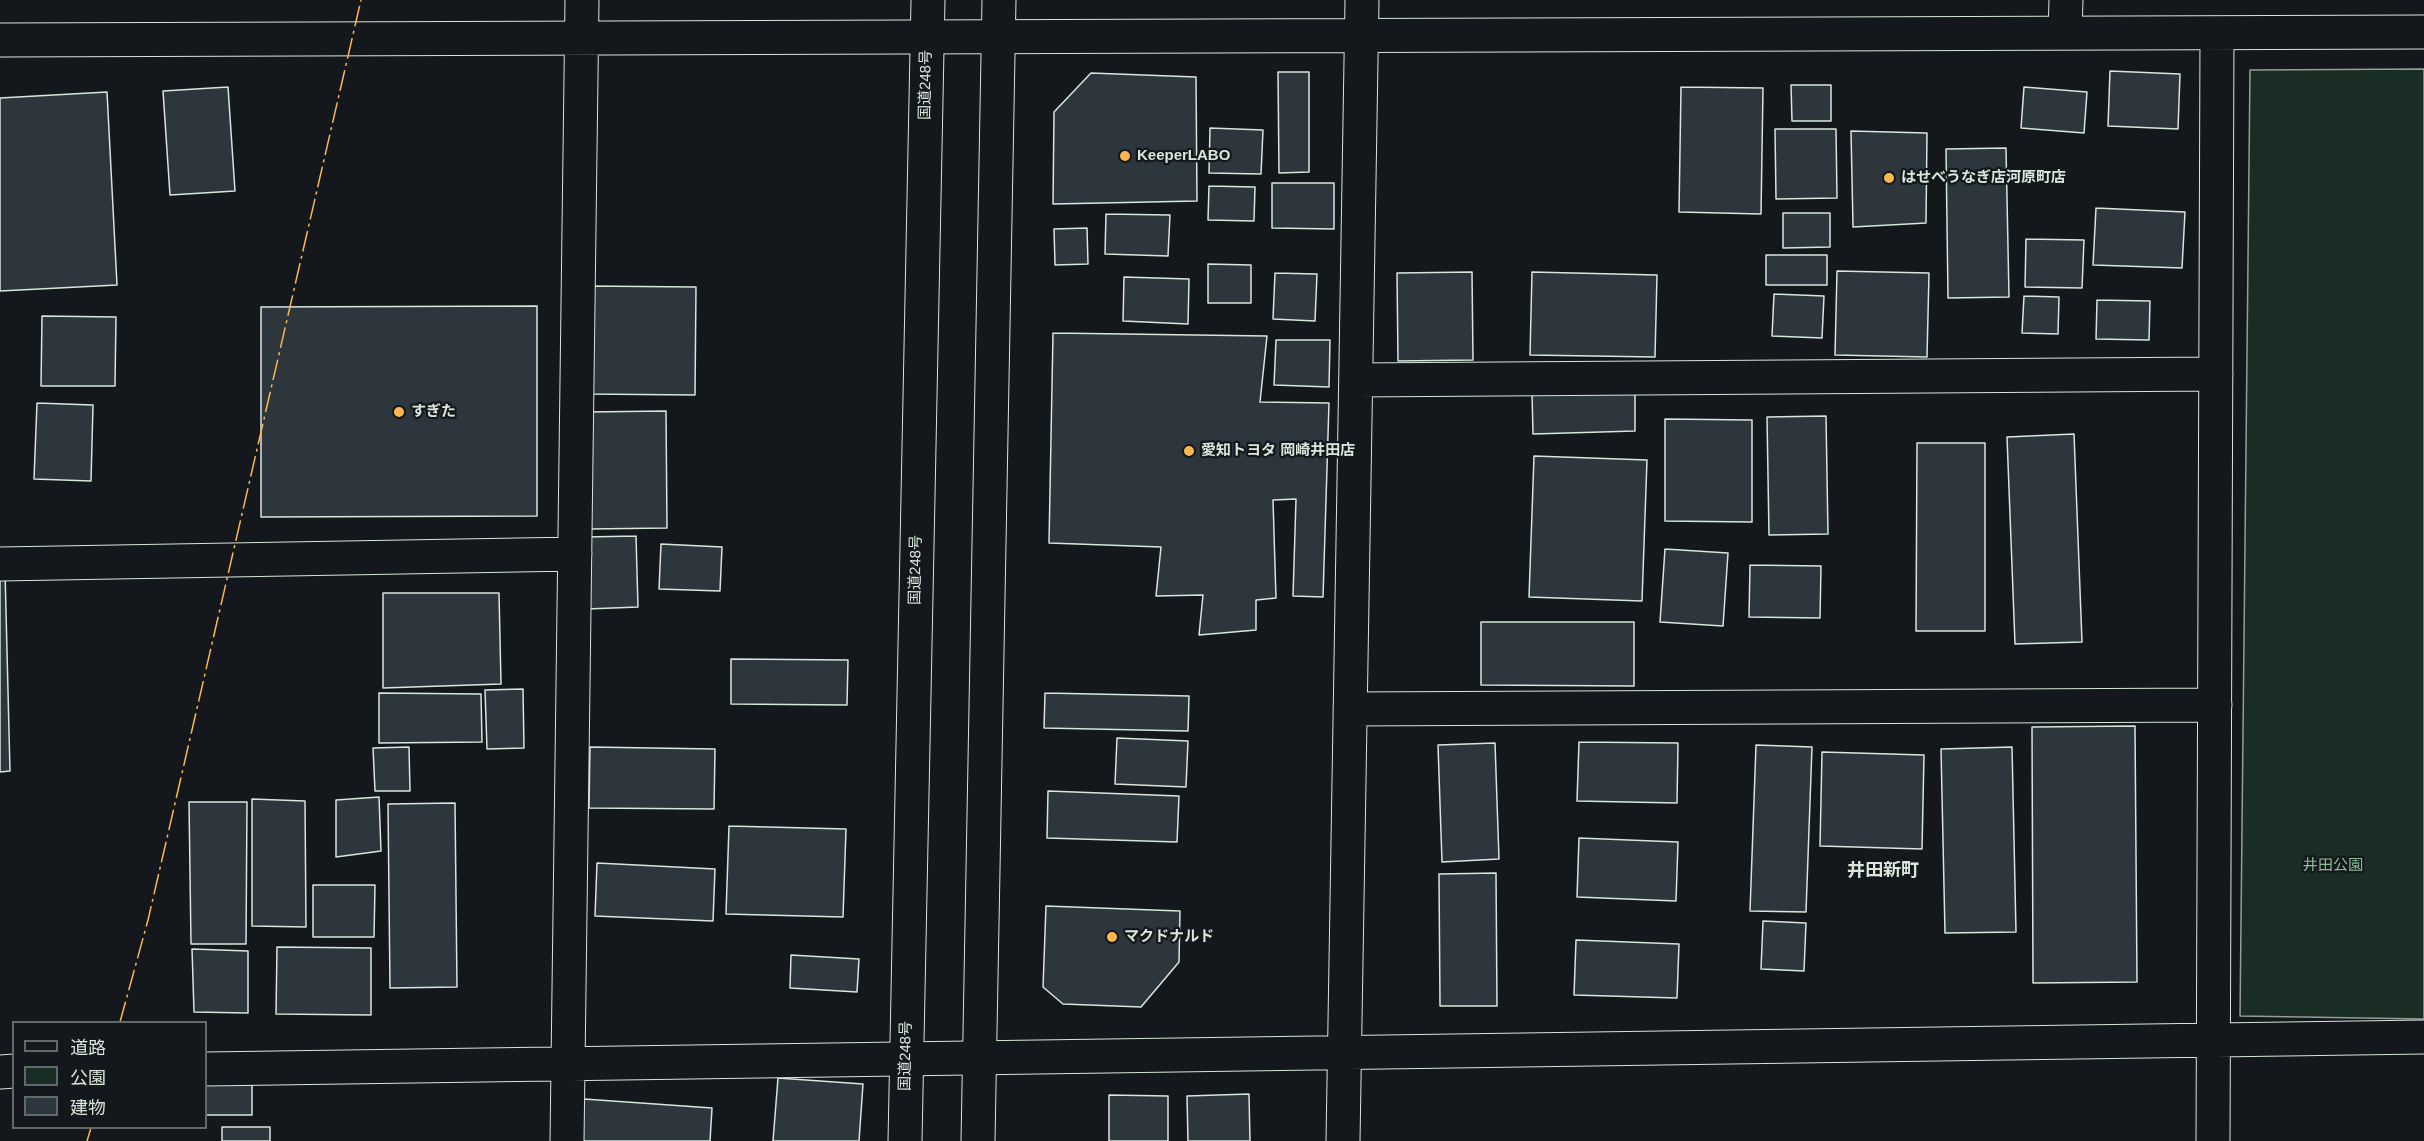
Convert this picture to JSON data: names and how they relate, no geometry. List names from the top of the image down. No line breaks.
{"streets":{"main road":["国道248号"]},"districts":["井田新町"],"parks":["井田公園"],"places":["KeeperLABO","はせべうなぎ店河原町店","すぎた","愛知トヨタ 岡崎井田店","マクドナルド"],"legend":["道路","公園","建物"]}
